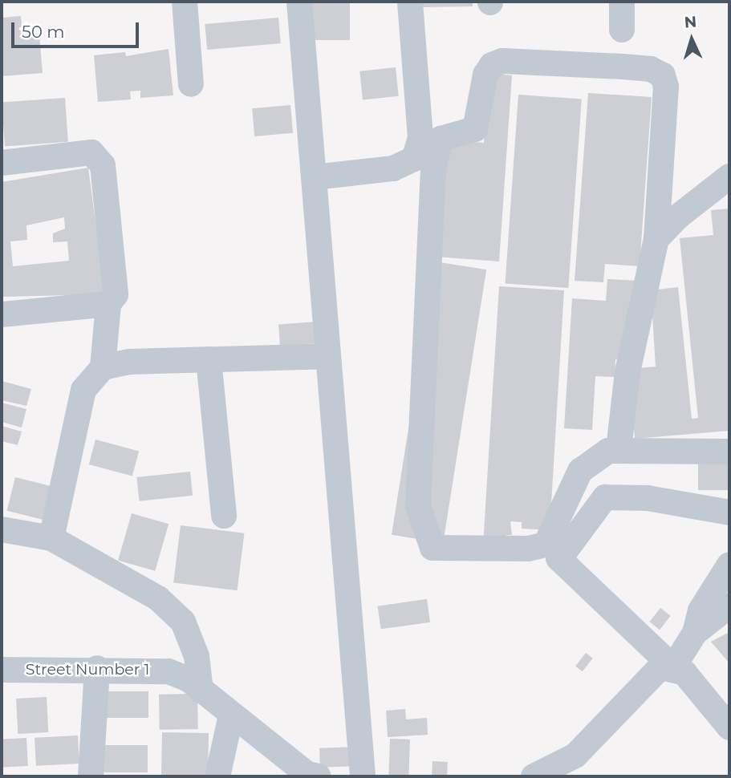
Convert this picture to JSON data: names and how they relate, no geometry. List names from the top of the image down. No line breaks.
{"streets":{"street":["Street Number 1"]},"scale_bar":"50 m","north":"top"}
